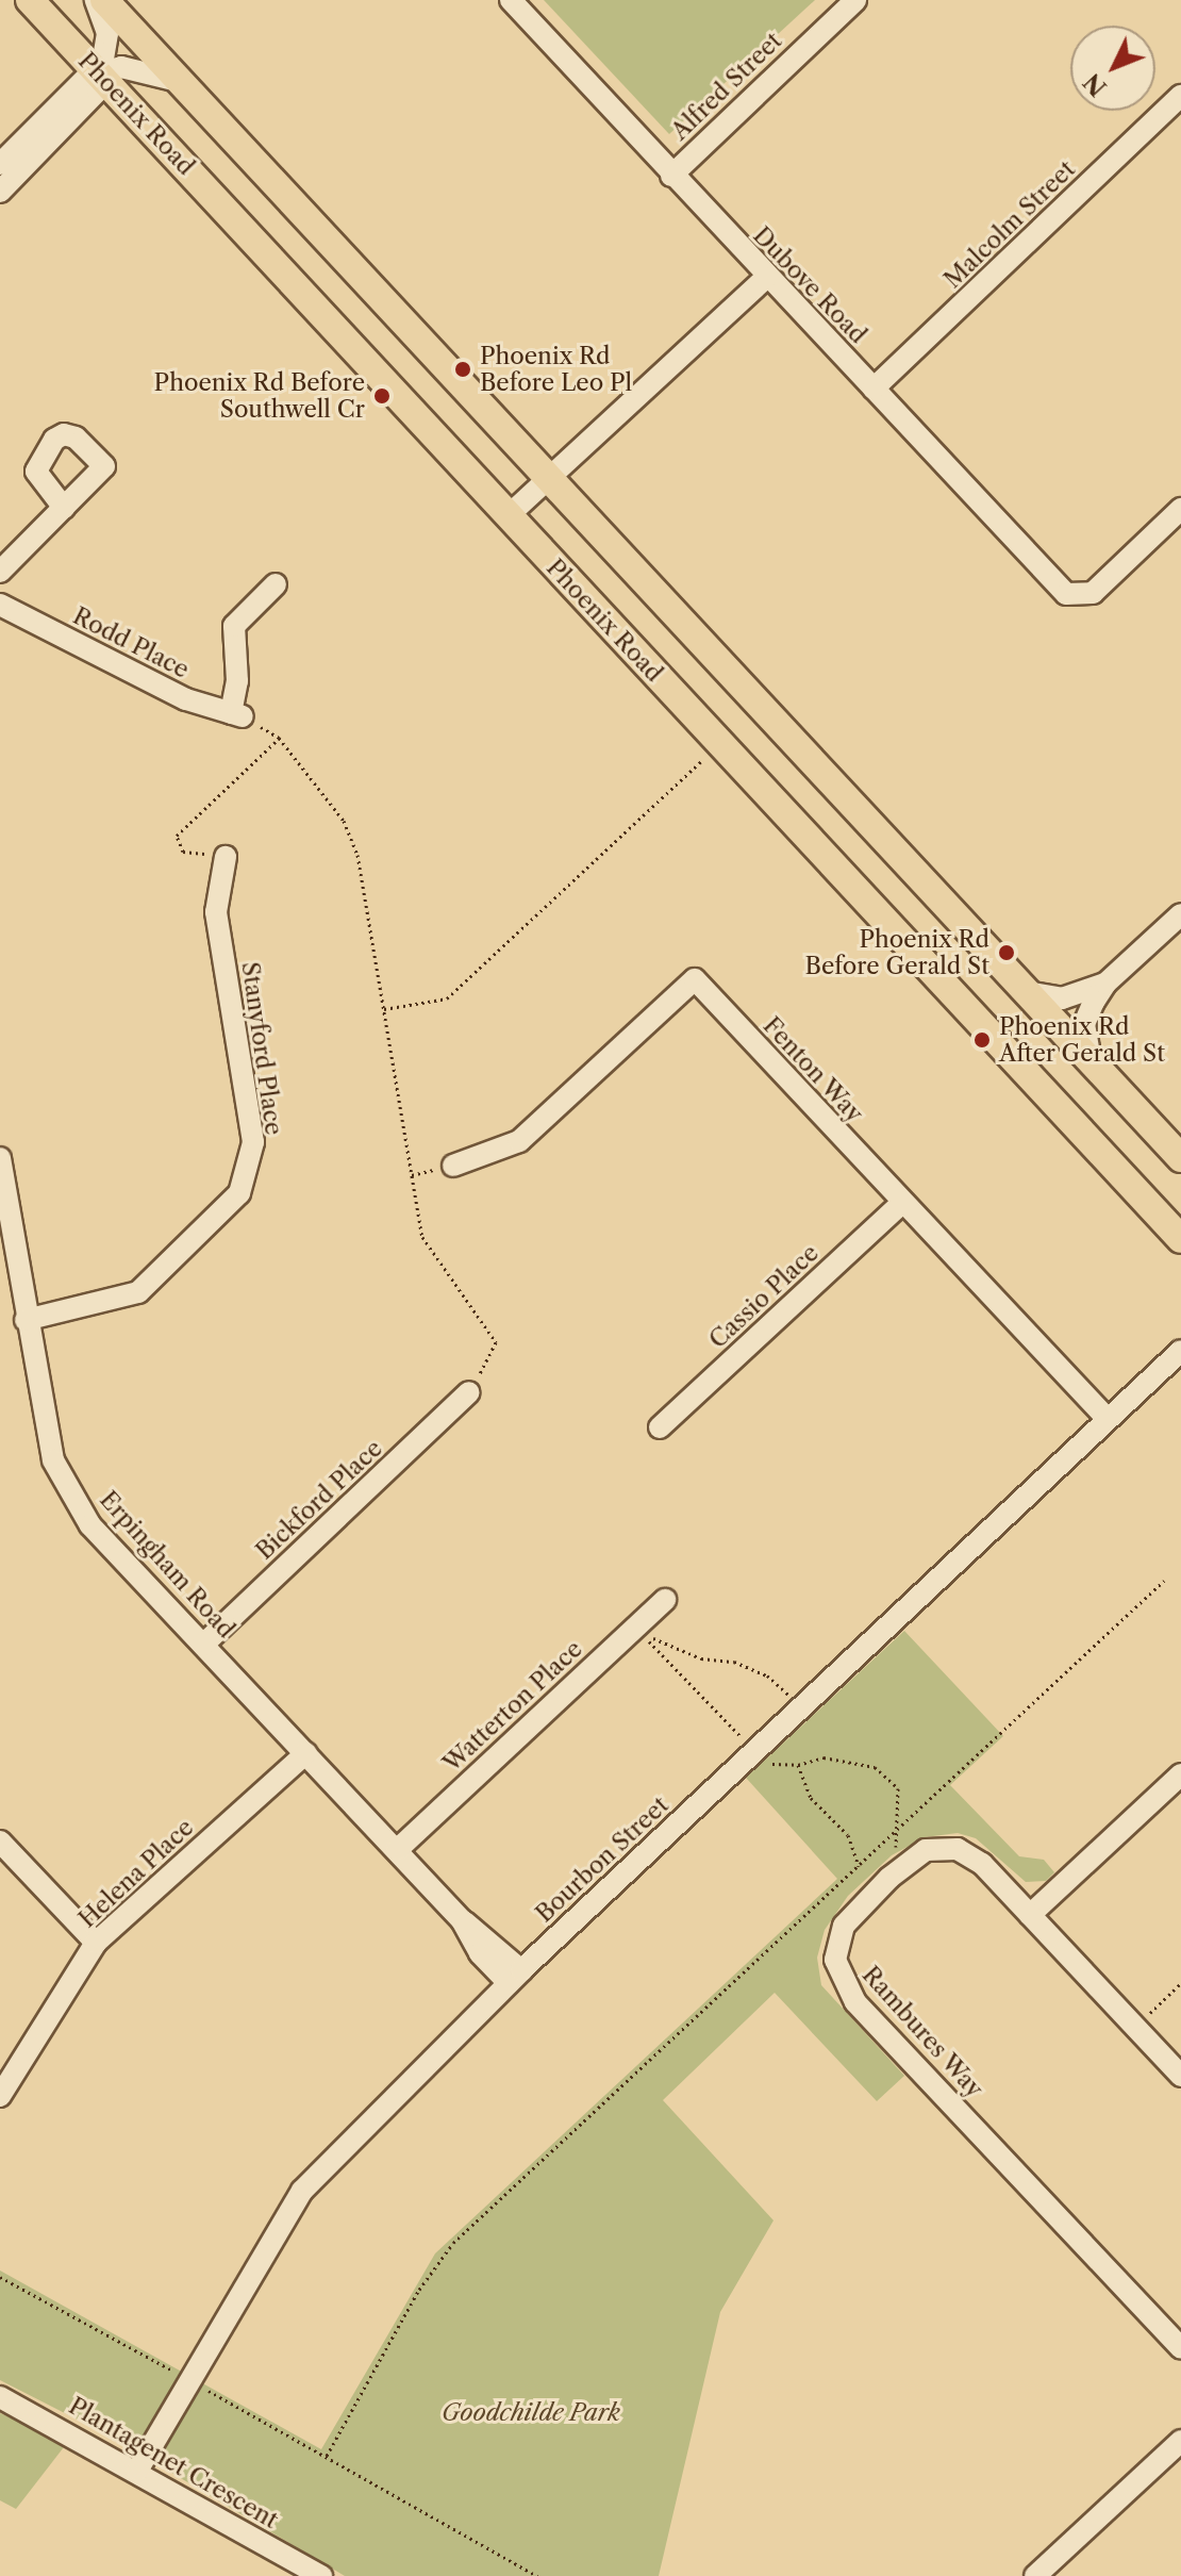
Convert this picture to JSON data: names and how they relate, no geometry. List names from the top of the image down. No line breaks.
{"streets":{"main road":["Phoenix Road"],"street":["Alfred Street","Malcolm Street","Dubove Road","Rodd Place","Stanyford Place","Fenton Way","Cassio Place","Bickford Place","Erpingham Road","Watterton Place","Bourbon Street","Helena Place","Rambures Way","Plantagenet Crescent"]},"crossings":[["Alfred Street","Dubove Road"],["Malcolm Street","Dubove Road"],["Stanyford Place","Erpingham Road"],["Fenton Way","Cassio Place"],["Fenton Way","Bourbon Street"],["Bickford Place","Erpingham Road"],["Erpingham Road","Watterton Place"],["Erpingham Road","Bourbon Street"],["Erpingham Road","Helena Place"],["Bourbon Street","Plantagenet Crescent"]],"parks":["Goodchilde Park"],"places":["Phoenix Rd Before Leo Pl","Phoenix Rd Before Southwell Cr","Phoenix Rd Before Gerald St","Phoenix Rd After Gerald St"],"north":"bottom left"}
